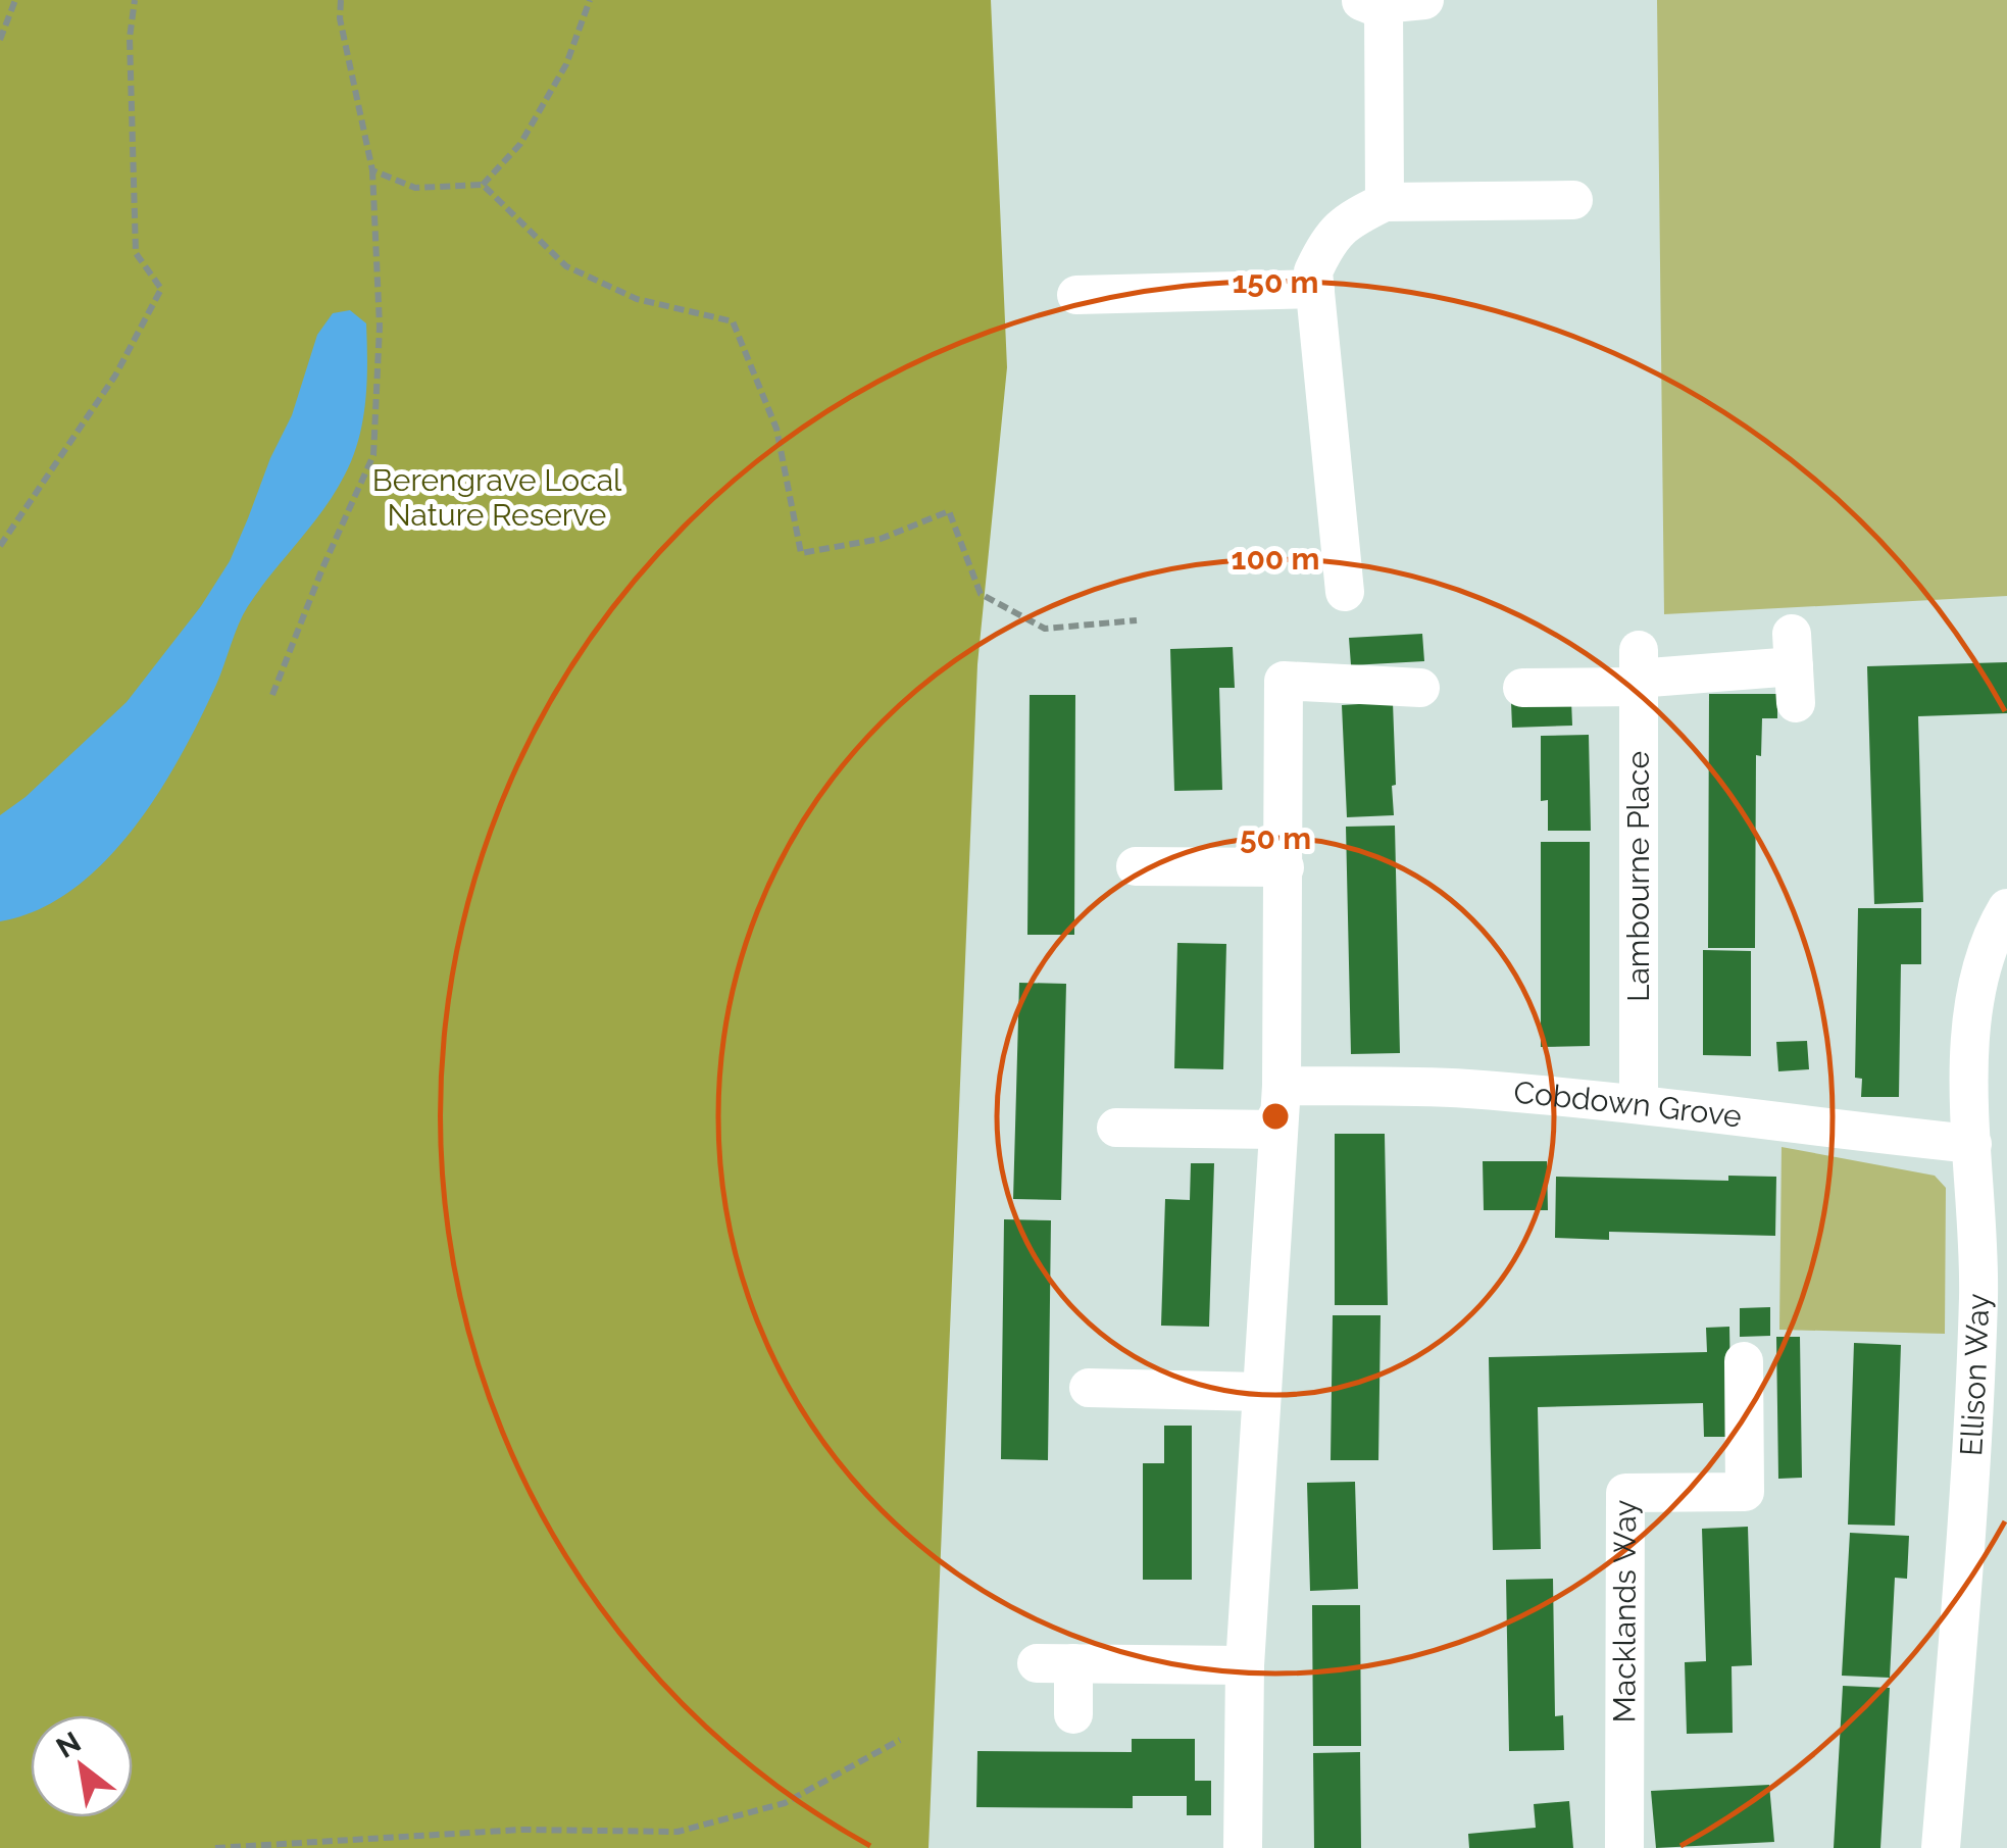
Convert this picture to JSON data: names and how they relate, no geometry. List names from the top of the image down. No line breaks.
{"streets":{"street":["Lambourne Place","Cobdown Grove","Ellison Way","Macklands Way"]},"crossings":[["Lambourne Place","Cobdown Grove"],["Cobdown Grove","Ellison Way"]],"parks":["Berengrave Local Nature Reserve"],"north":"top left","rings":["150 m","100 m","50 m"]}
